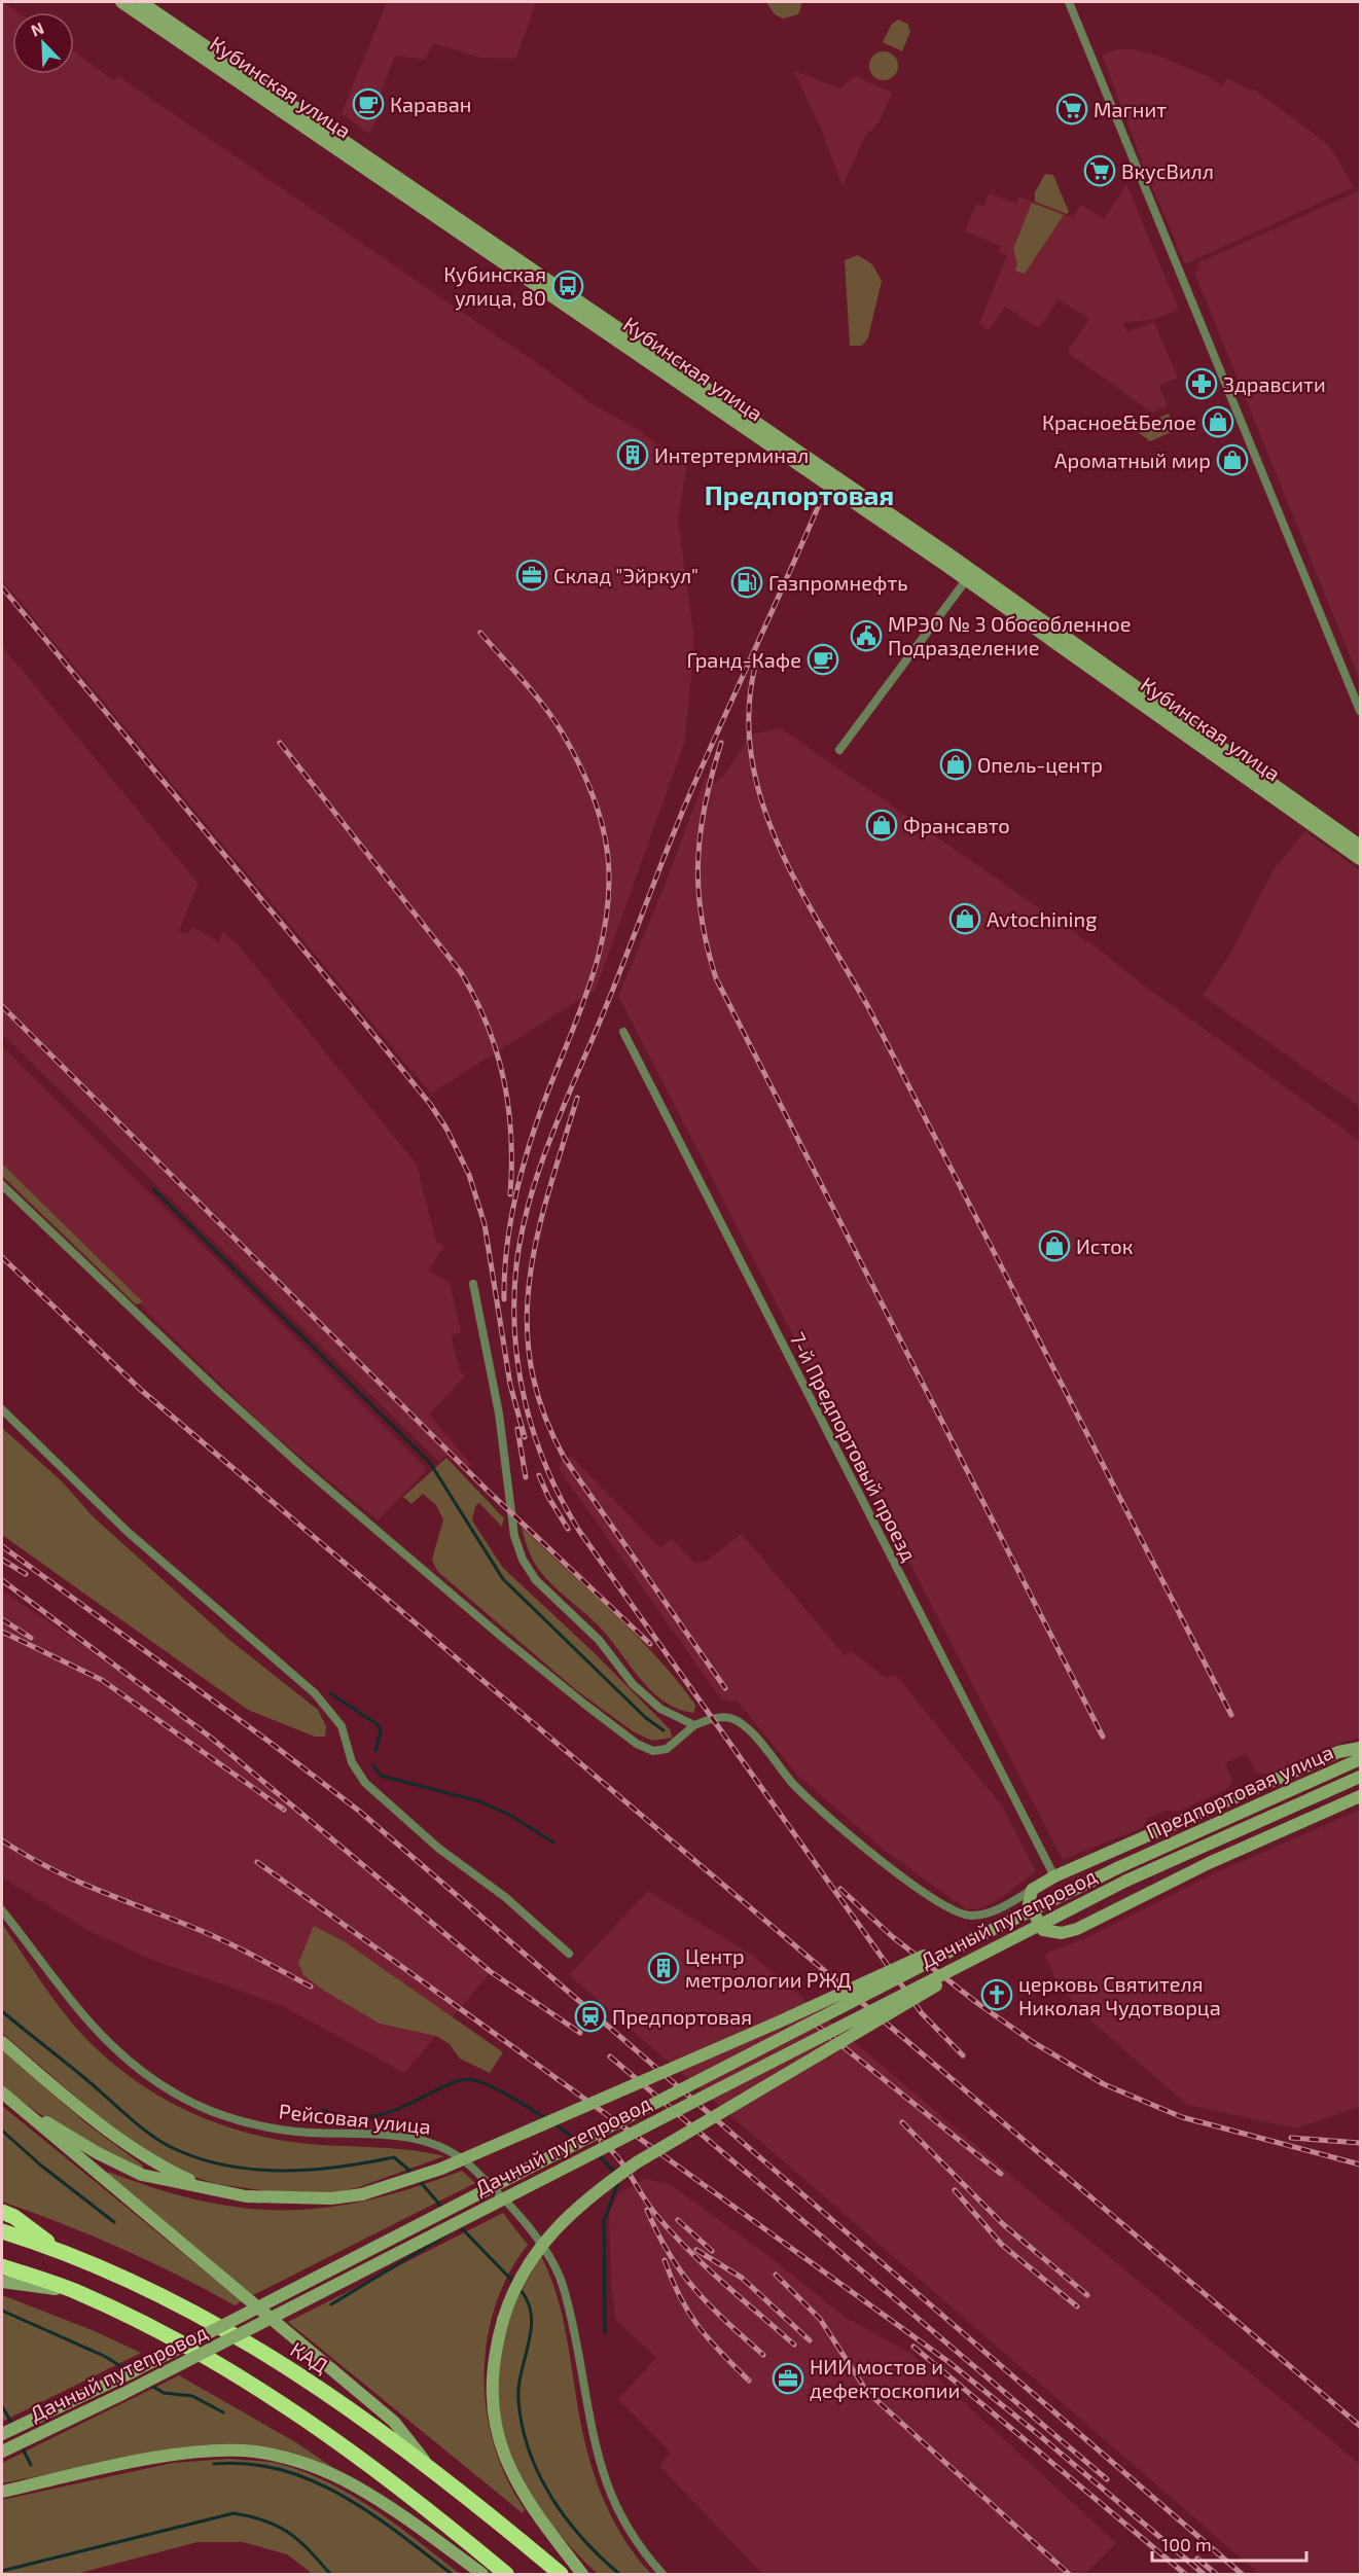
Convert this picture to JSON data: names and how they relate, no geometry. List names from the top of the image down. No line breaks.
{"streets":{"highway":["КАД"],"main road":["Кубинская улица","Предпортовая улица","Дачный путепровод"],"street":["7-й Предпортовый проезд","Рейсовая улица"]},"crossings":[["Предпортовая улица","Дачный путепровод"]],"districts":["Предпортовая"],"places":{"cafe":["Караван","Гранд-Кафе"],"supermarket":["Магнит","ВкусВилл"],"bus stop":["Кубинская улица, 80"],"pharmacy":["Здравсити"],"shop":["Красное&Белое","Ароматный мир","Опель-центр","Франсавто","Avtochining","Исток"],"building":["Интертерминал","Центр метрологии РЖД"],"office":["Склад \"Эйркул\"","НИИ мостов и дефектоскопии"],"fuel station":["Газпромнефть"],"public building":["МРЭО № 3 Обособленное Подразделение"],"church":["церковь Святителя Николая Чудотворца"],"station":["Предпортовая"]},"scale_bar":"100 m","north":"top left"}
